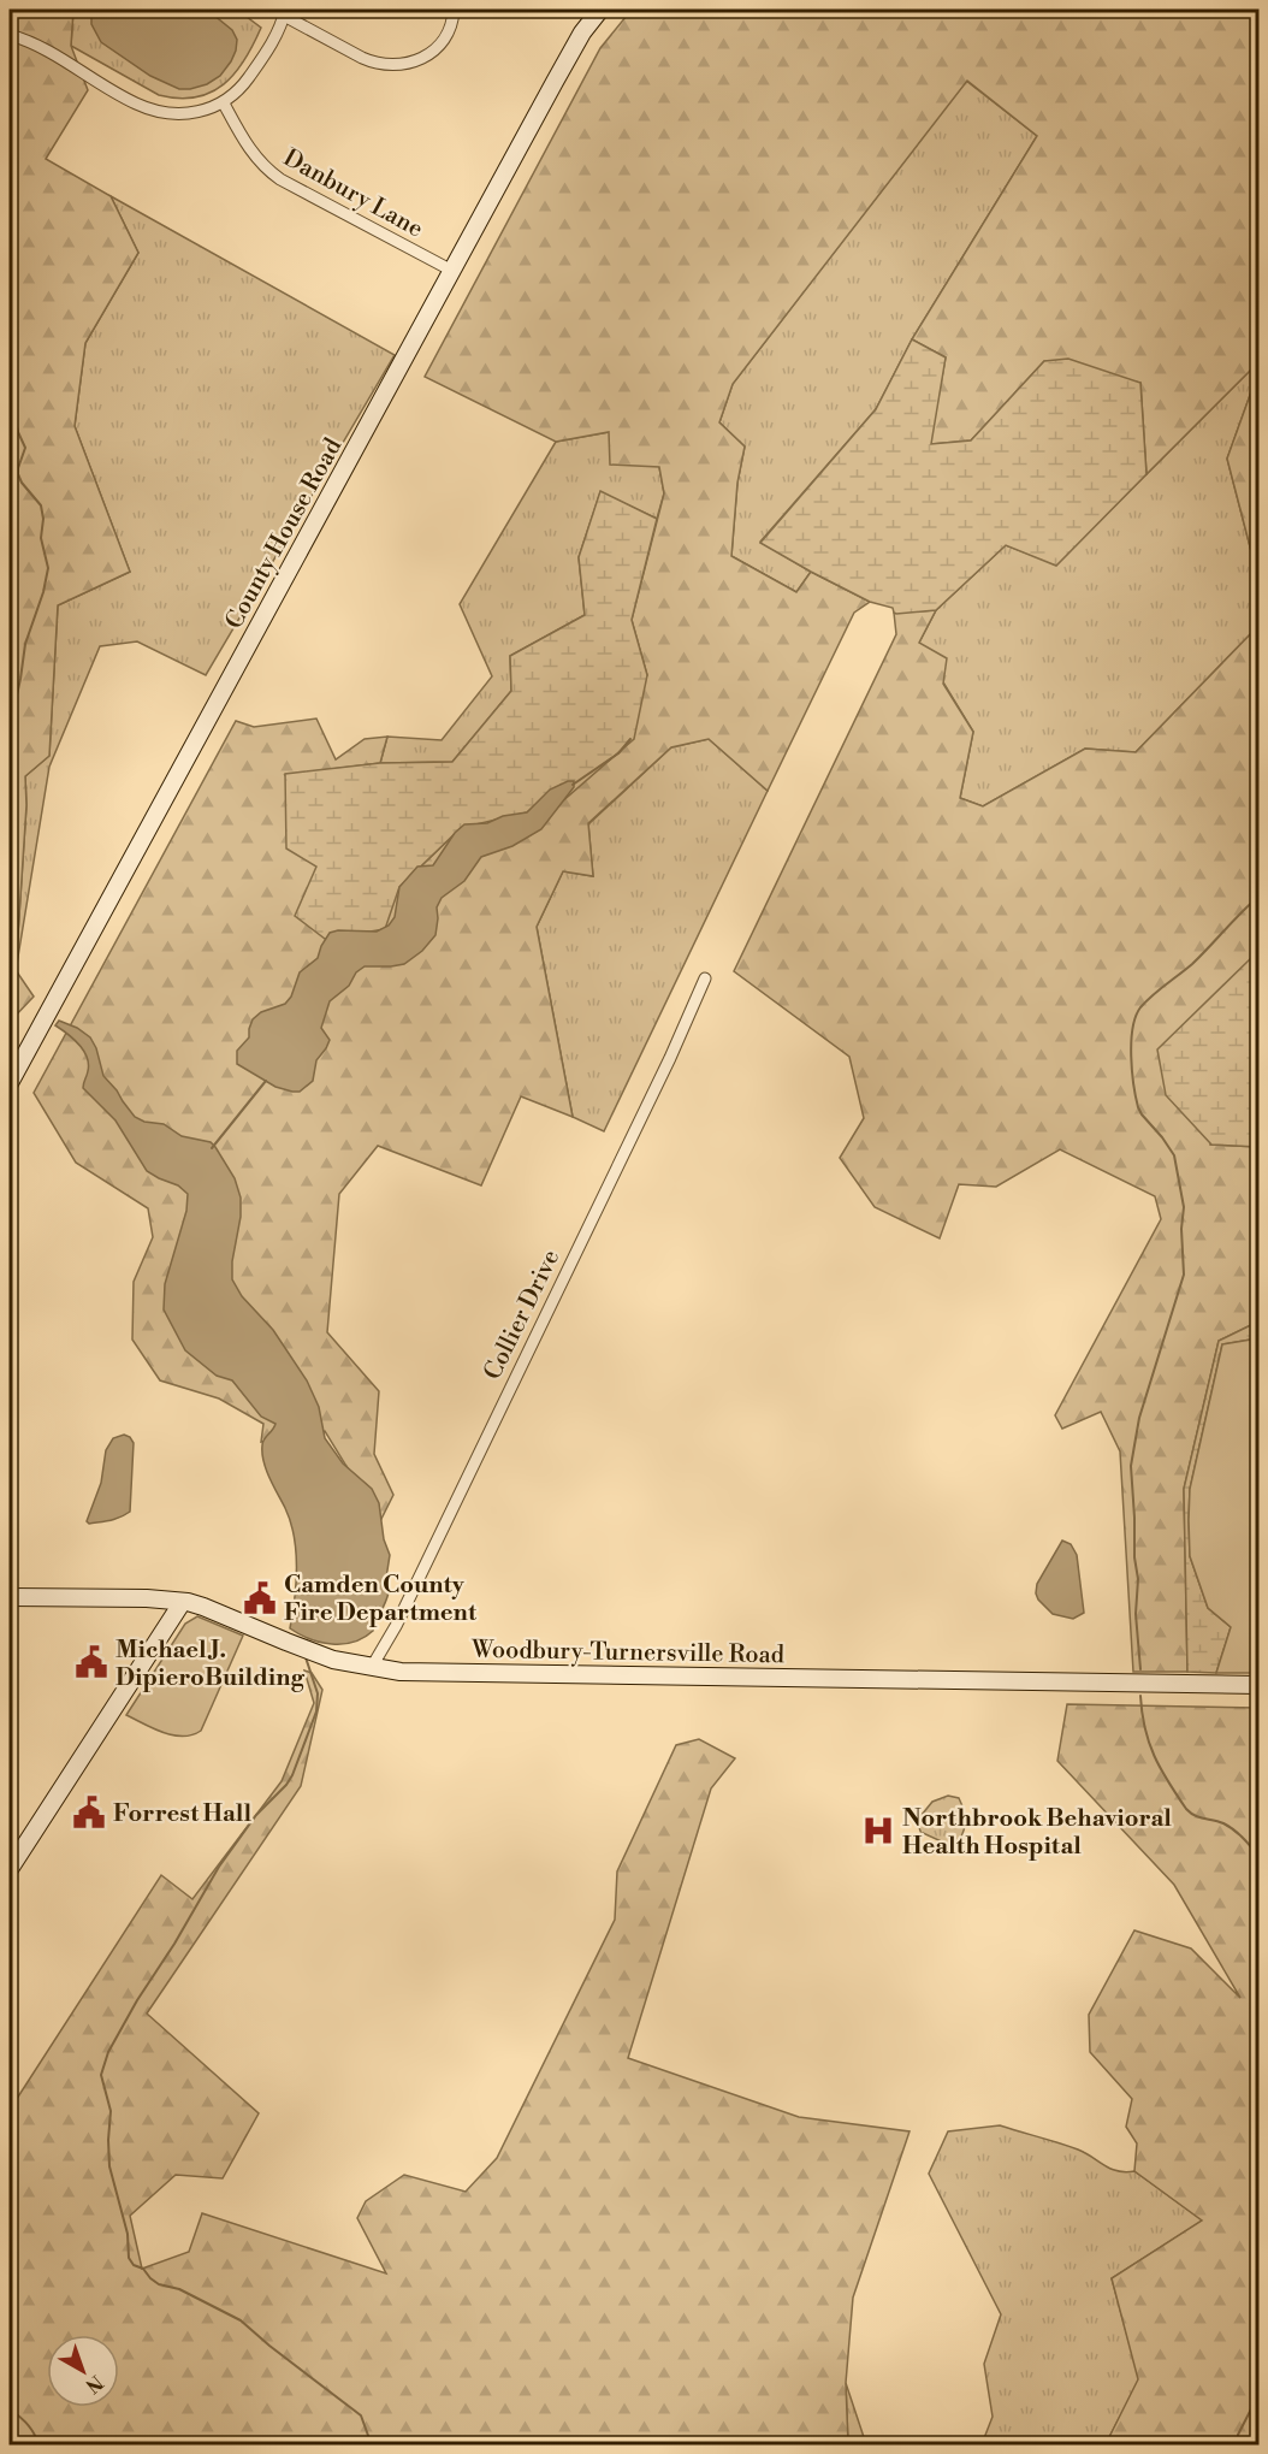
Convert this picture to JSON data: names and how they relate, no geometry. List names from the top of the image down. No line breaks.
{"streets":{"street":["Danbury Lane","County House Road","Collier Drive","Woodbury-Turnersville Road"]},"crossings":[["Danbury Lane","County House Road"],["Collier Drive","Woodbury-Turnersville Road"]],"places":{"public building":["Camden County Fire Department","Michael J. DipieroBuilding","Forrest Hall"],"hospital":["Northbrook Behavioral Health Hospital"]},"north":"bottom right"}
